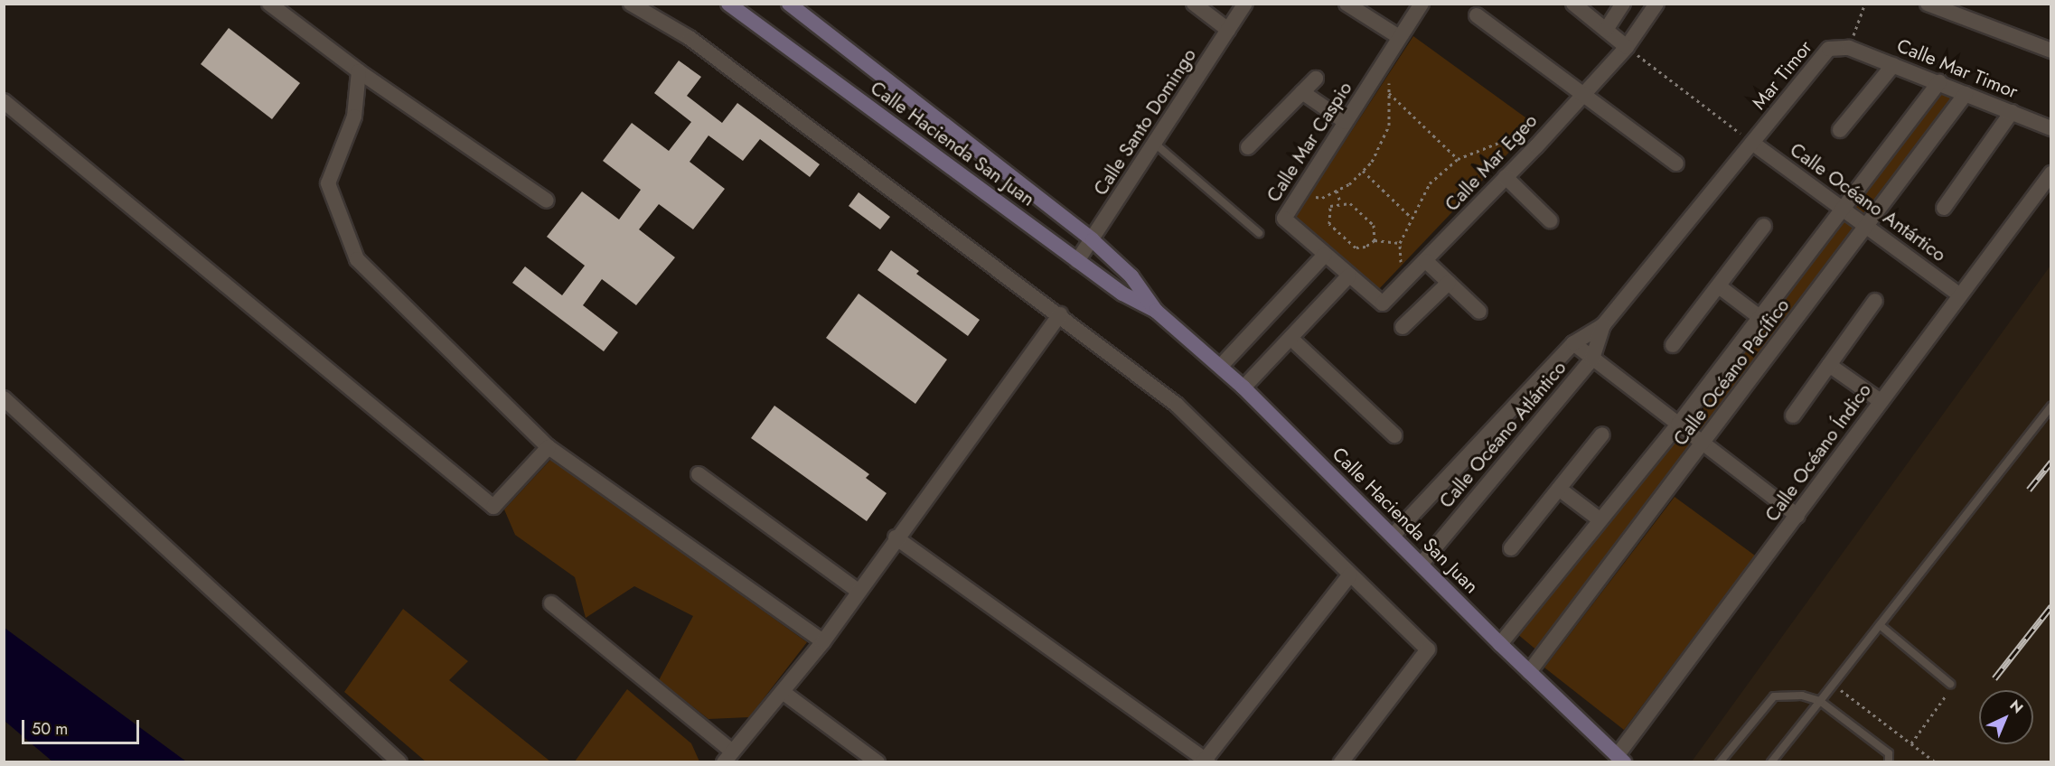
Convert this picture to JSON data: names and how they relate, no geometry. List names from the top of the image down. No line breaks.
{"streets":{"main road":["Calle Hacienda San Juan"],"street":["Calle Mar Timor","Mar Timor","Calle Santo Domingo","Calle Mar Caspio","Calle Mar Egeo","Calle Océano Antártico","Calle Océano Pacífico","Calle Océano Atlántico","Calle Océano Índico"]},"crossings":[["Calle Mar Timor","Mar Timor"],["Calle Mar Timor","Calle Océano Pacífico"],["Mar Timor","Calle Océano Antártico"],["Mar Timor","Calle Océano Atlántico"],["Calle Santo Domingo","Calle Hacienda San Juan"],["Calle Mar Caspio","Calle Mar Egeo"],["Calle Hacienda San Juan","Calle Océano Pacífico"],["Calle Hacienda San Juan","Calle Océano Atlántico"],["Calle Hacienda San Juan","Calle Océano Índico"],["Calle Océano Antártico","Calle Océano Pacífico"],["Calle Océano Antártico","Calle Océano Atlántico"],["Calle Océano Antártico","Calle Océano Índico"]],"scale_bar":"50 m","north":"top right"}
